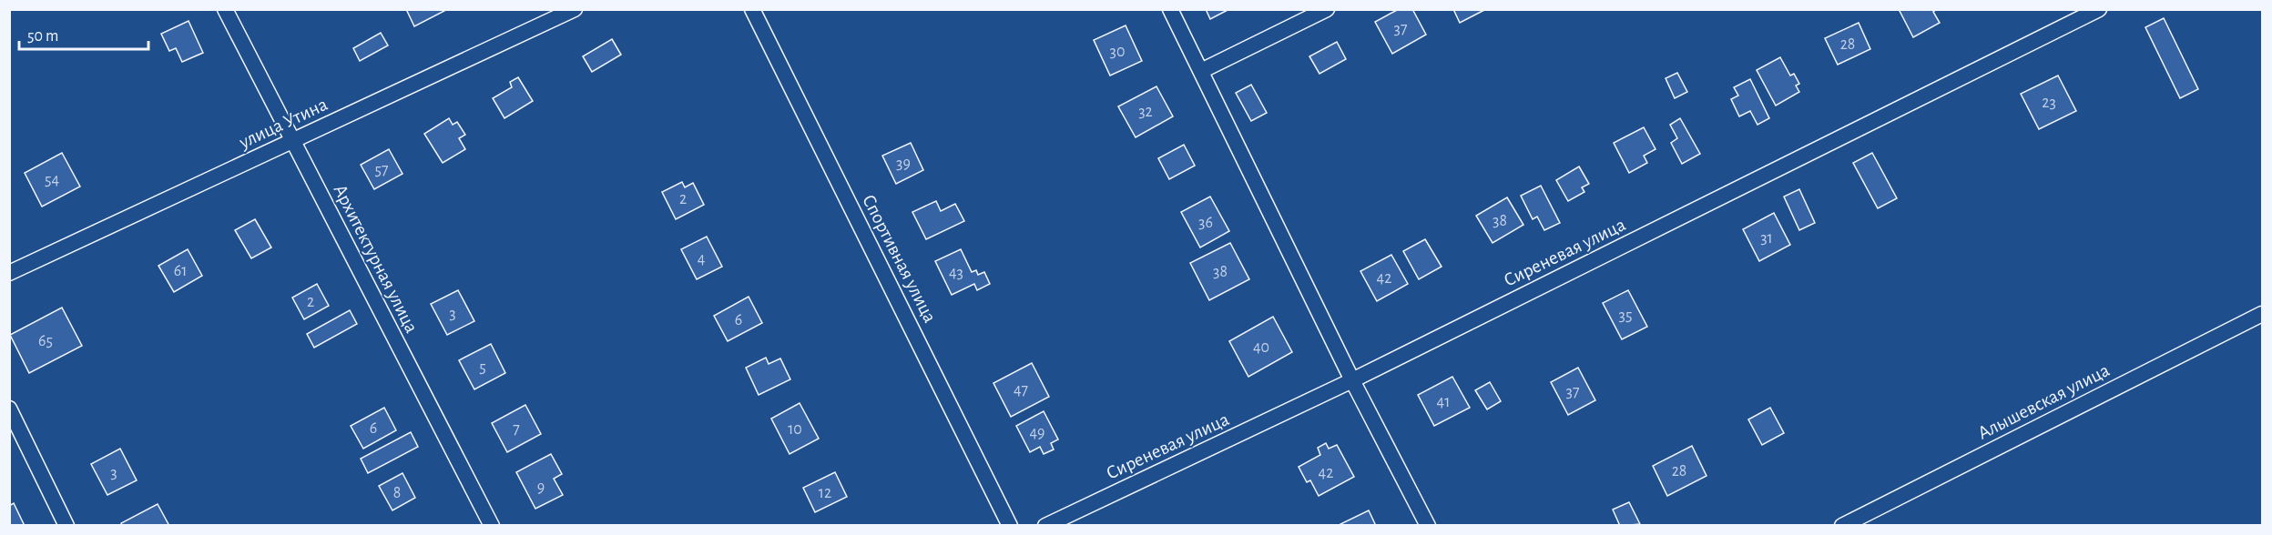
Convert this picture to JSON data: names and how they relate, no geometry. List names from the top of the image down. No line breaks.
{"streets":{"street":["улица Утина","Сиреневая улица","Архитектурная улица","Спортивная улица","Алышевская улица"]},"crossings":[["улица Утина","Архитектурная улица"]],"house_numbers":["37","28","30","23","32","39","57","54","2","38","36","31","4","61","38","43","42","2","3","35","6","65","40","5","47","37","41","6","7","10","49","28","3","42","9","8","12"],"scale_bar":"50 m"}
